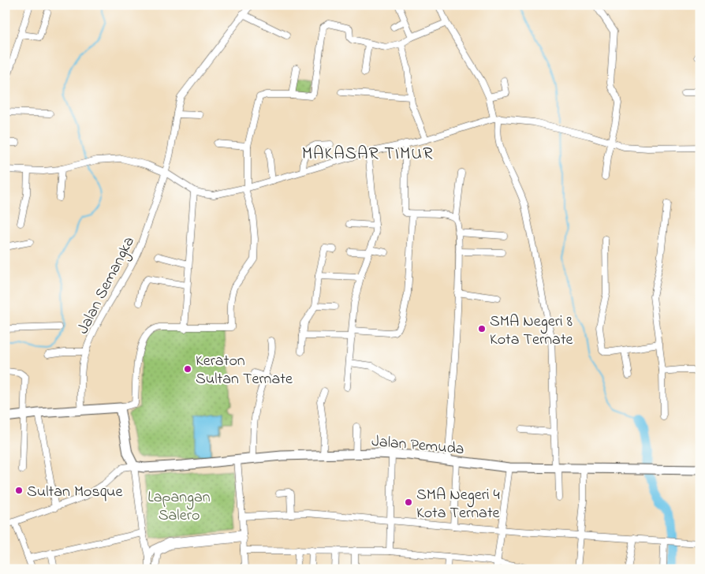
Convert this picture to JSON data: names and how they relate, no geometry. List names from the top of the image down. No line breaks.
{"streets":{"highway":["Jalan Pemuda"],"street":["Jalan Semangka"]},"districts":["MAKASAR TIMUR"],"parks":["Lapangan Salero"],"places":["SMA Negeri 8 Kota Ternate","Keraton Sultan Ternate","Sultan Mosque","SMA Negeri 4 Kota Ternate"]}
